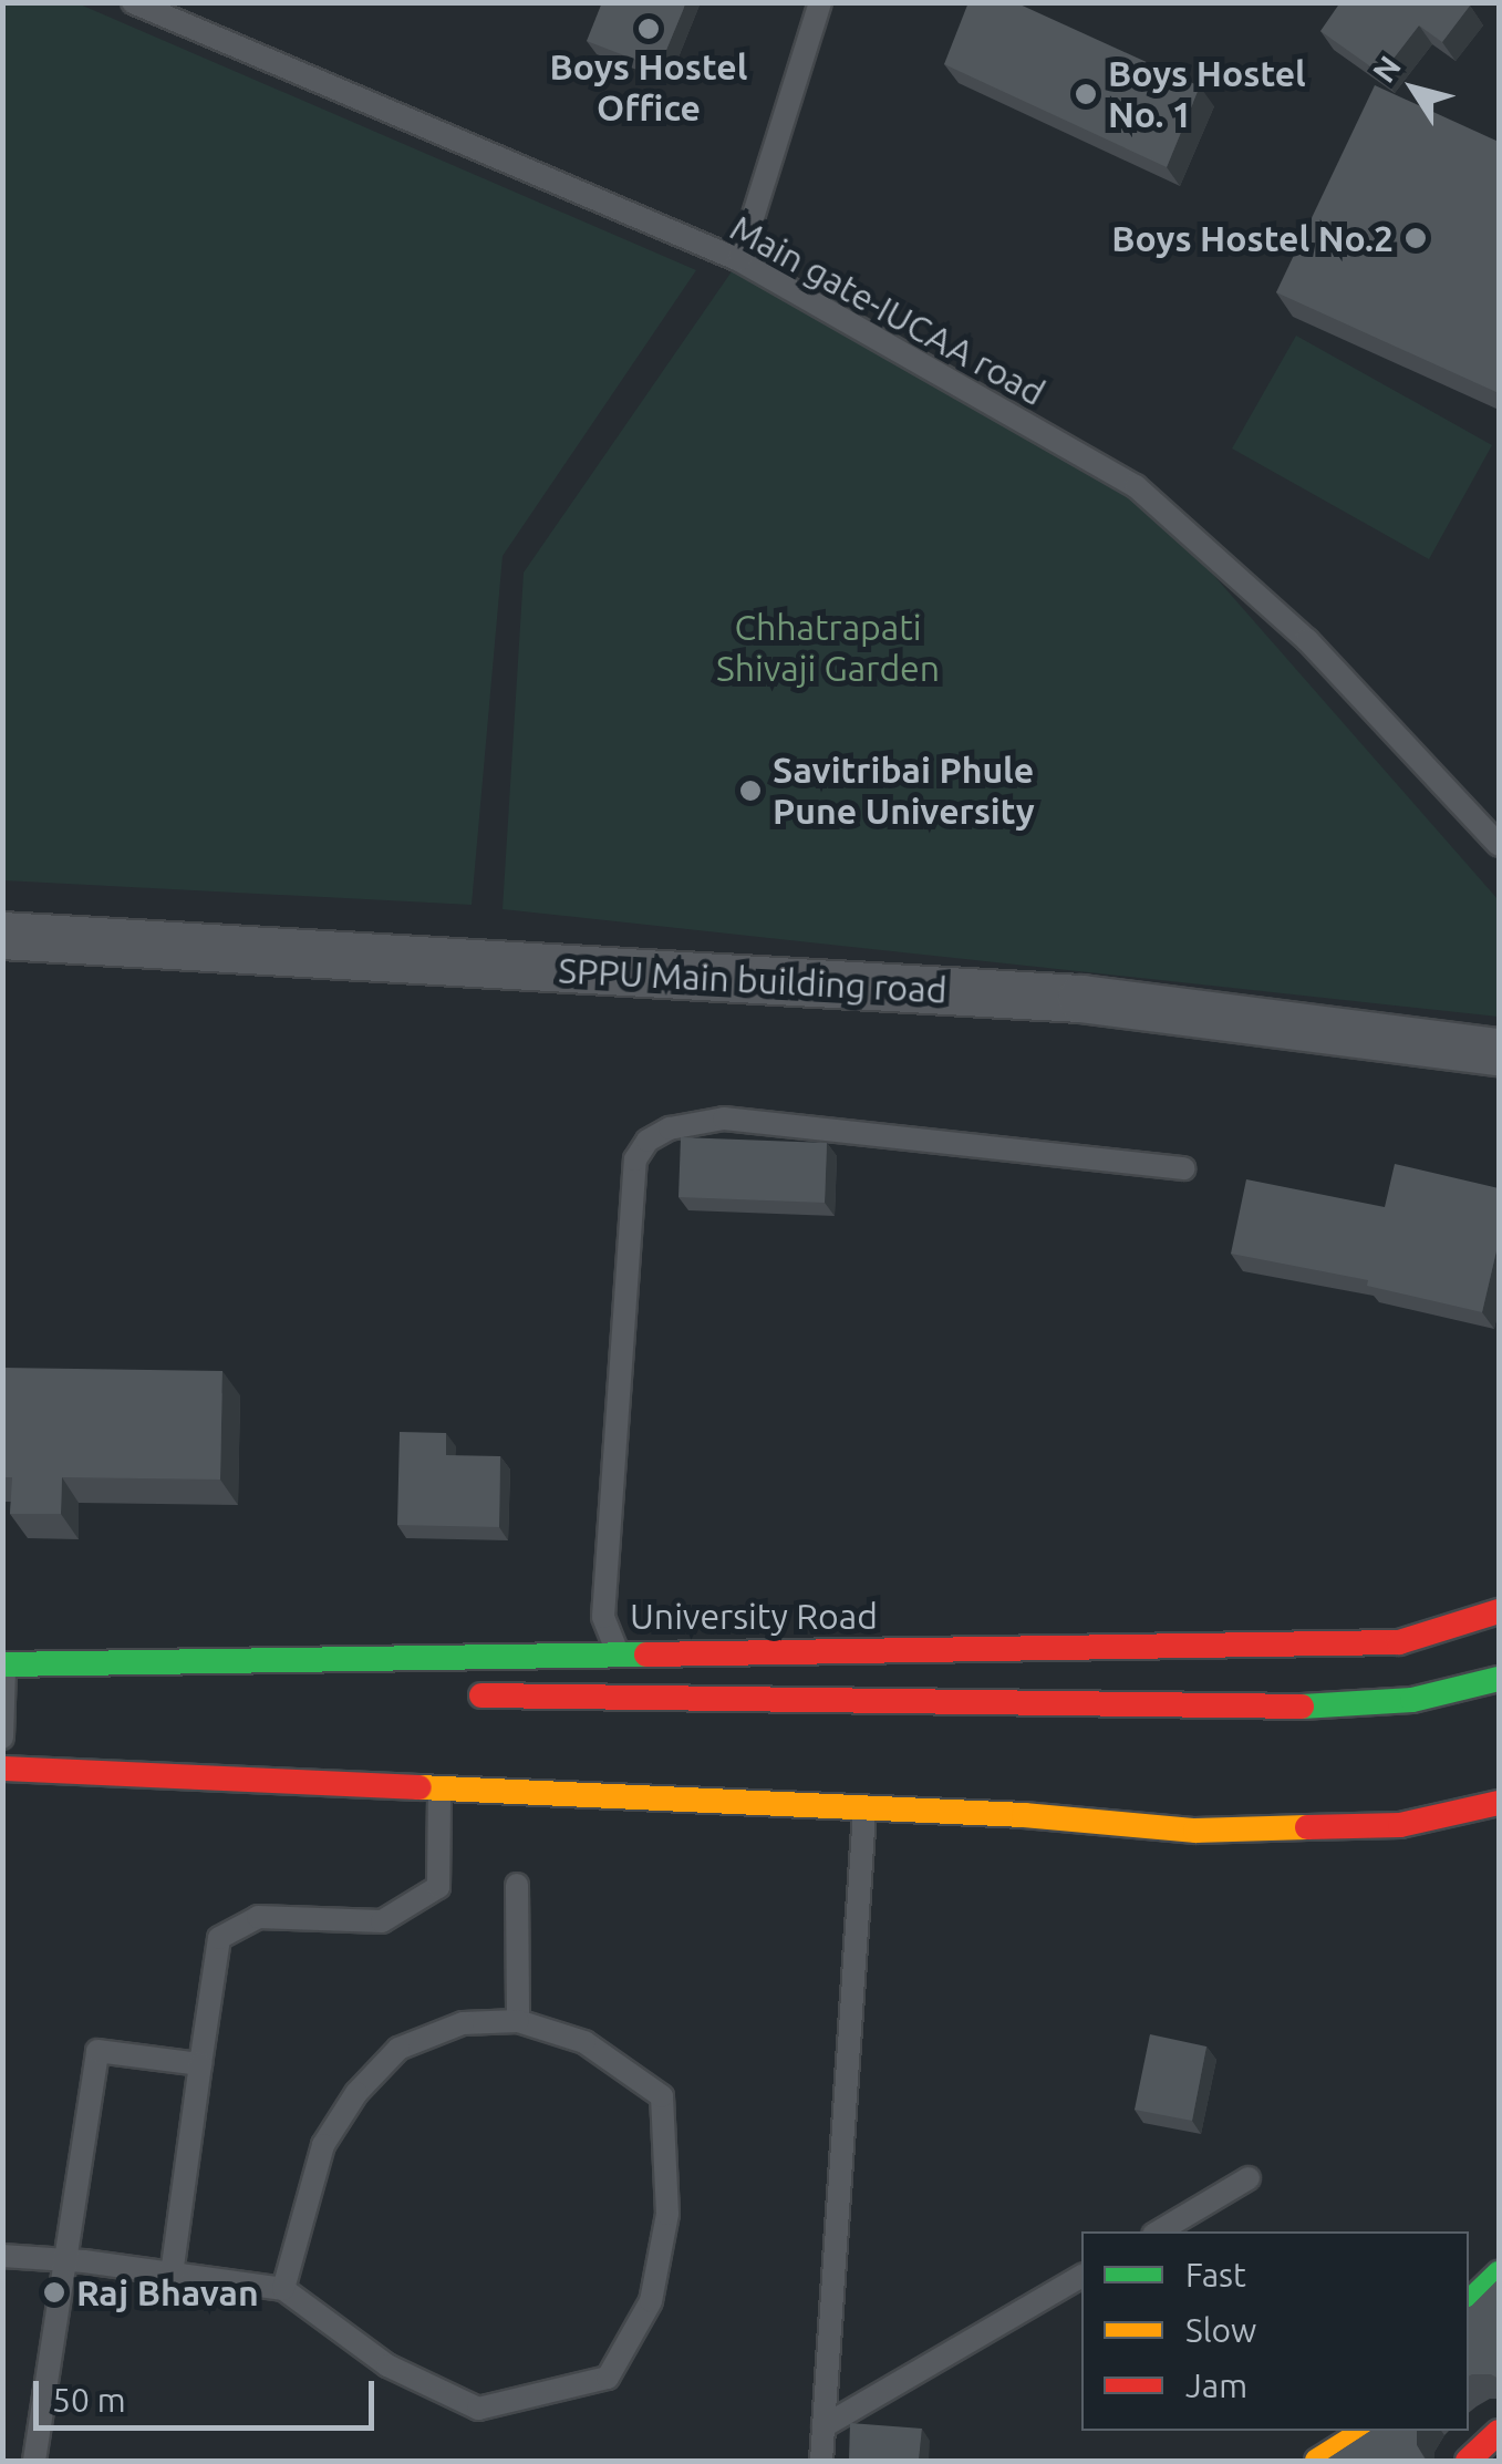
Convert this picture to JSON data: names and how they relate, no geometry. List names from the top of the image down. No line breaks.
{"streets":{"main road":["University Road"],"street":["SPPU Main building road"],"lane":["Main gate-IUCAA road"]},"parks":["Chhatrapati Shivaji Garden"],"places":["Boys Hostel Office","Boys Hostel No. 1","Boys Hostel No.2","Savitribai Phule Pune University","Raj Bhavan"],"legend":["Fast","Slow","Jam"],"scale_bar":"50 m","north":"top left"}
